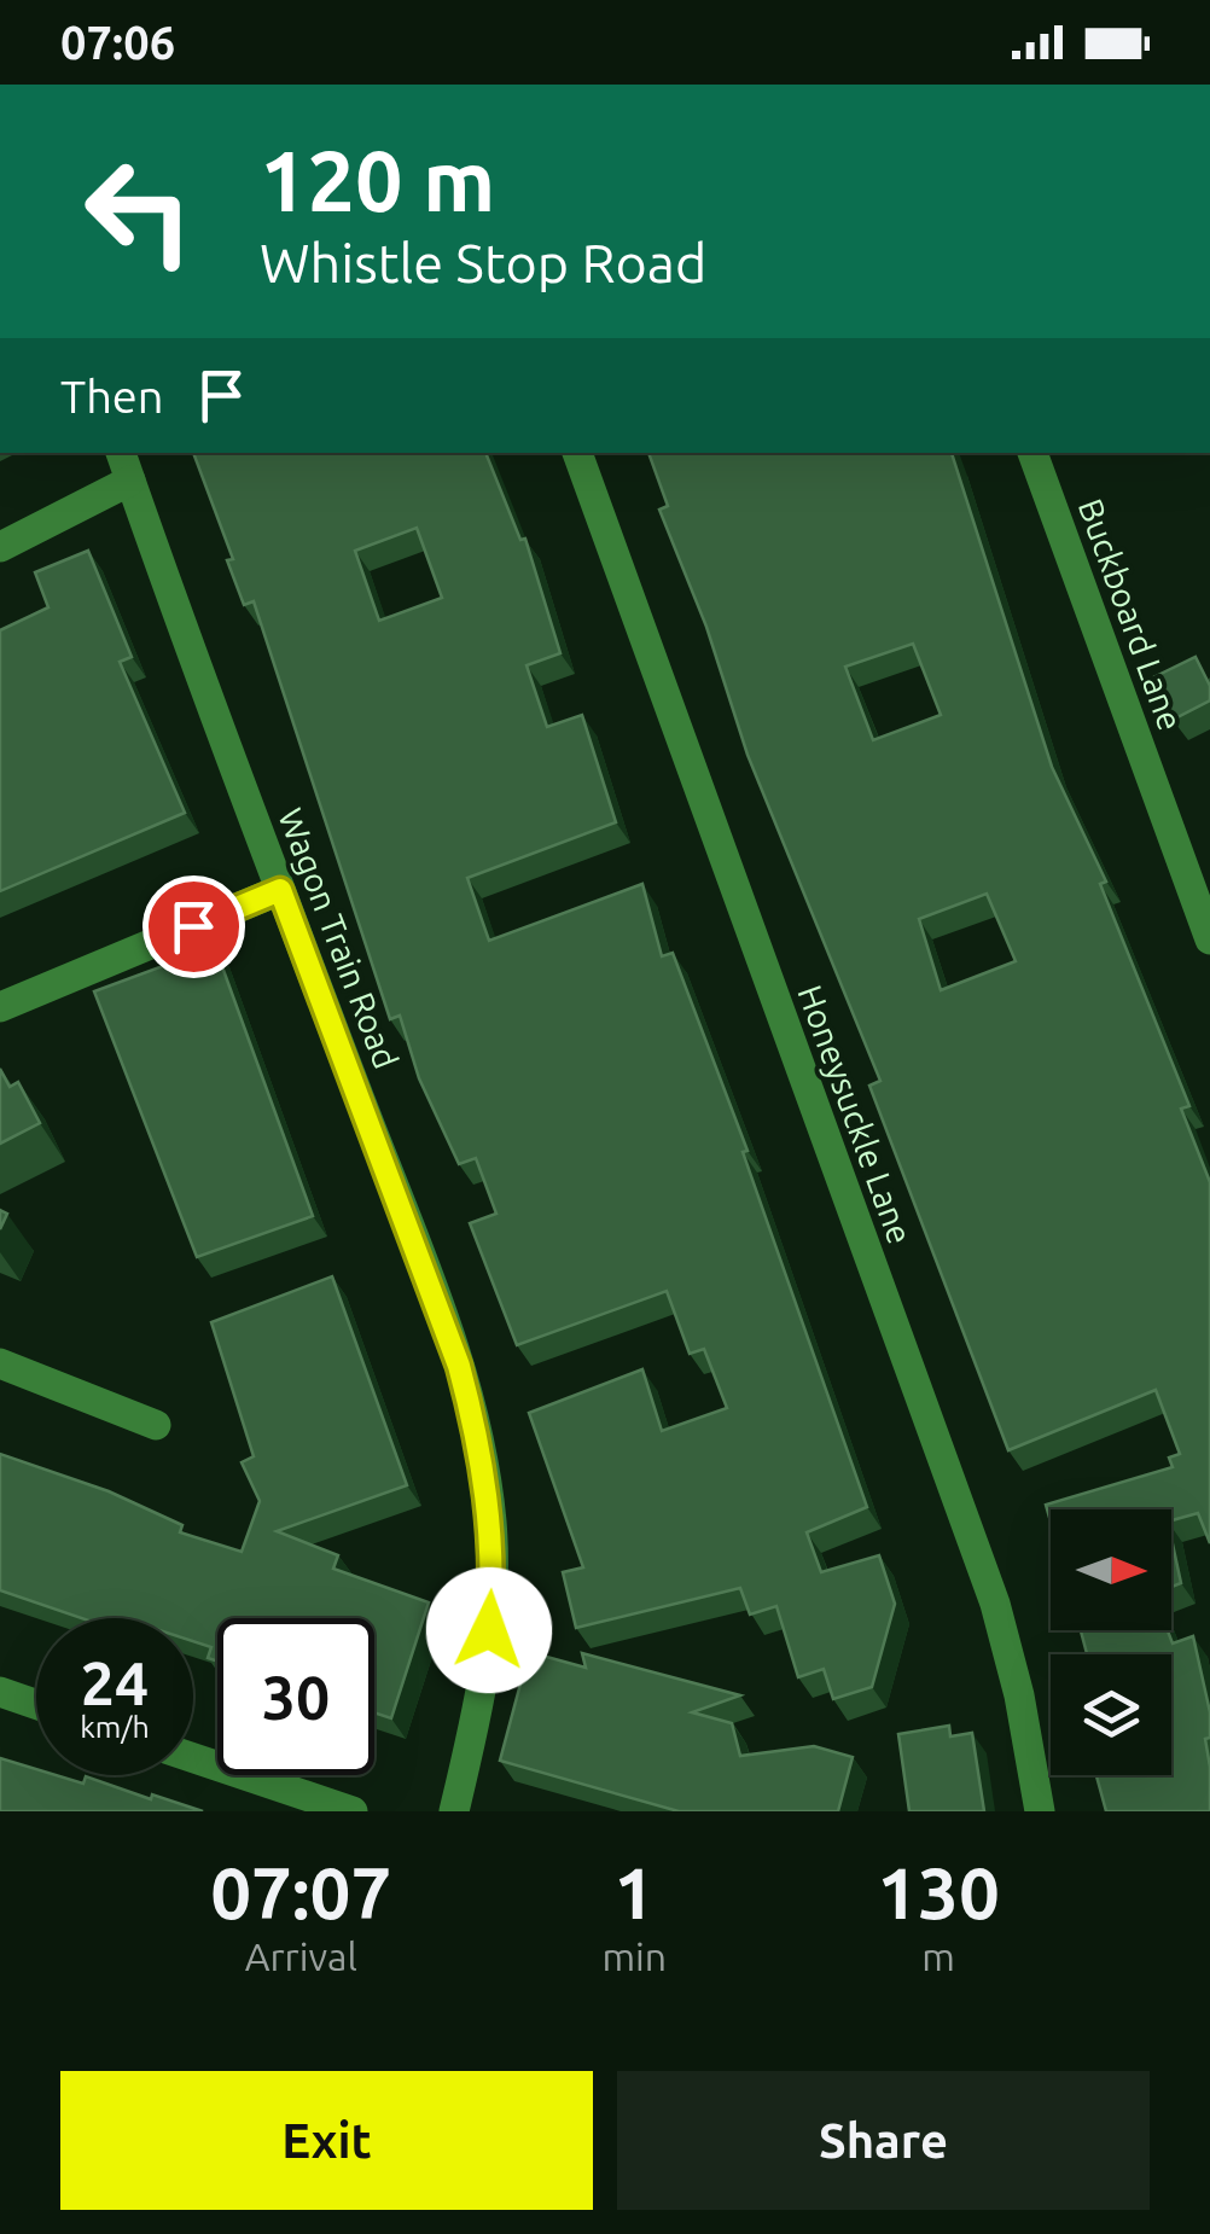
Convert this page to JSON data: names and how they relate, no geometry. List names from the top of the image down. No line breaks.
{"streets":{"street":["Buckboard Lane","Wagon Train Road","Honeysuckle Lane"]},"north":"right","page":{"status":"07:06","turn":["120 m","Whistle Stop Road"],"then":"Then","speed":"24 km/h","limit":"30","eta":["07:07","Arrival","1","min","130","m"],"buttons":["Exit","Share"]}}
